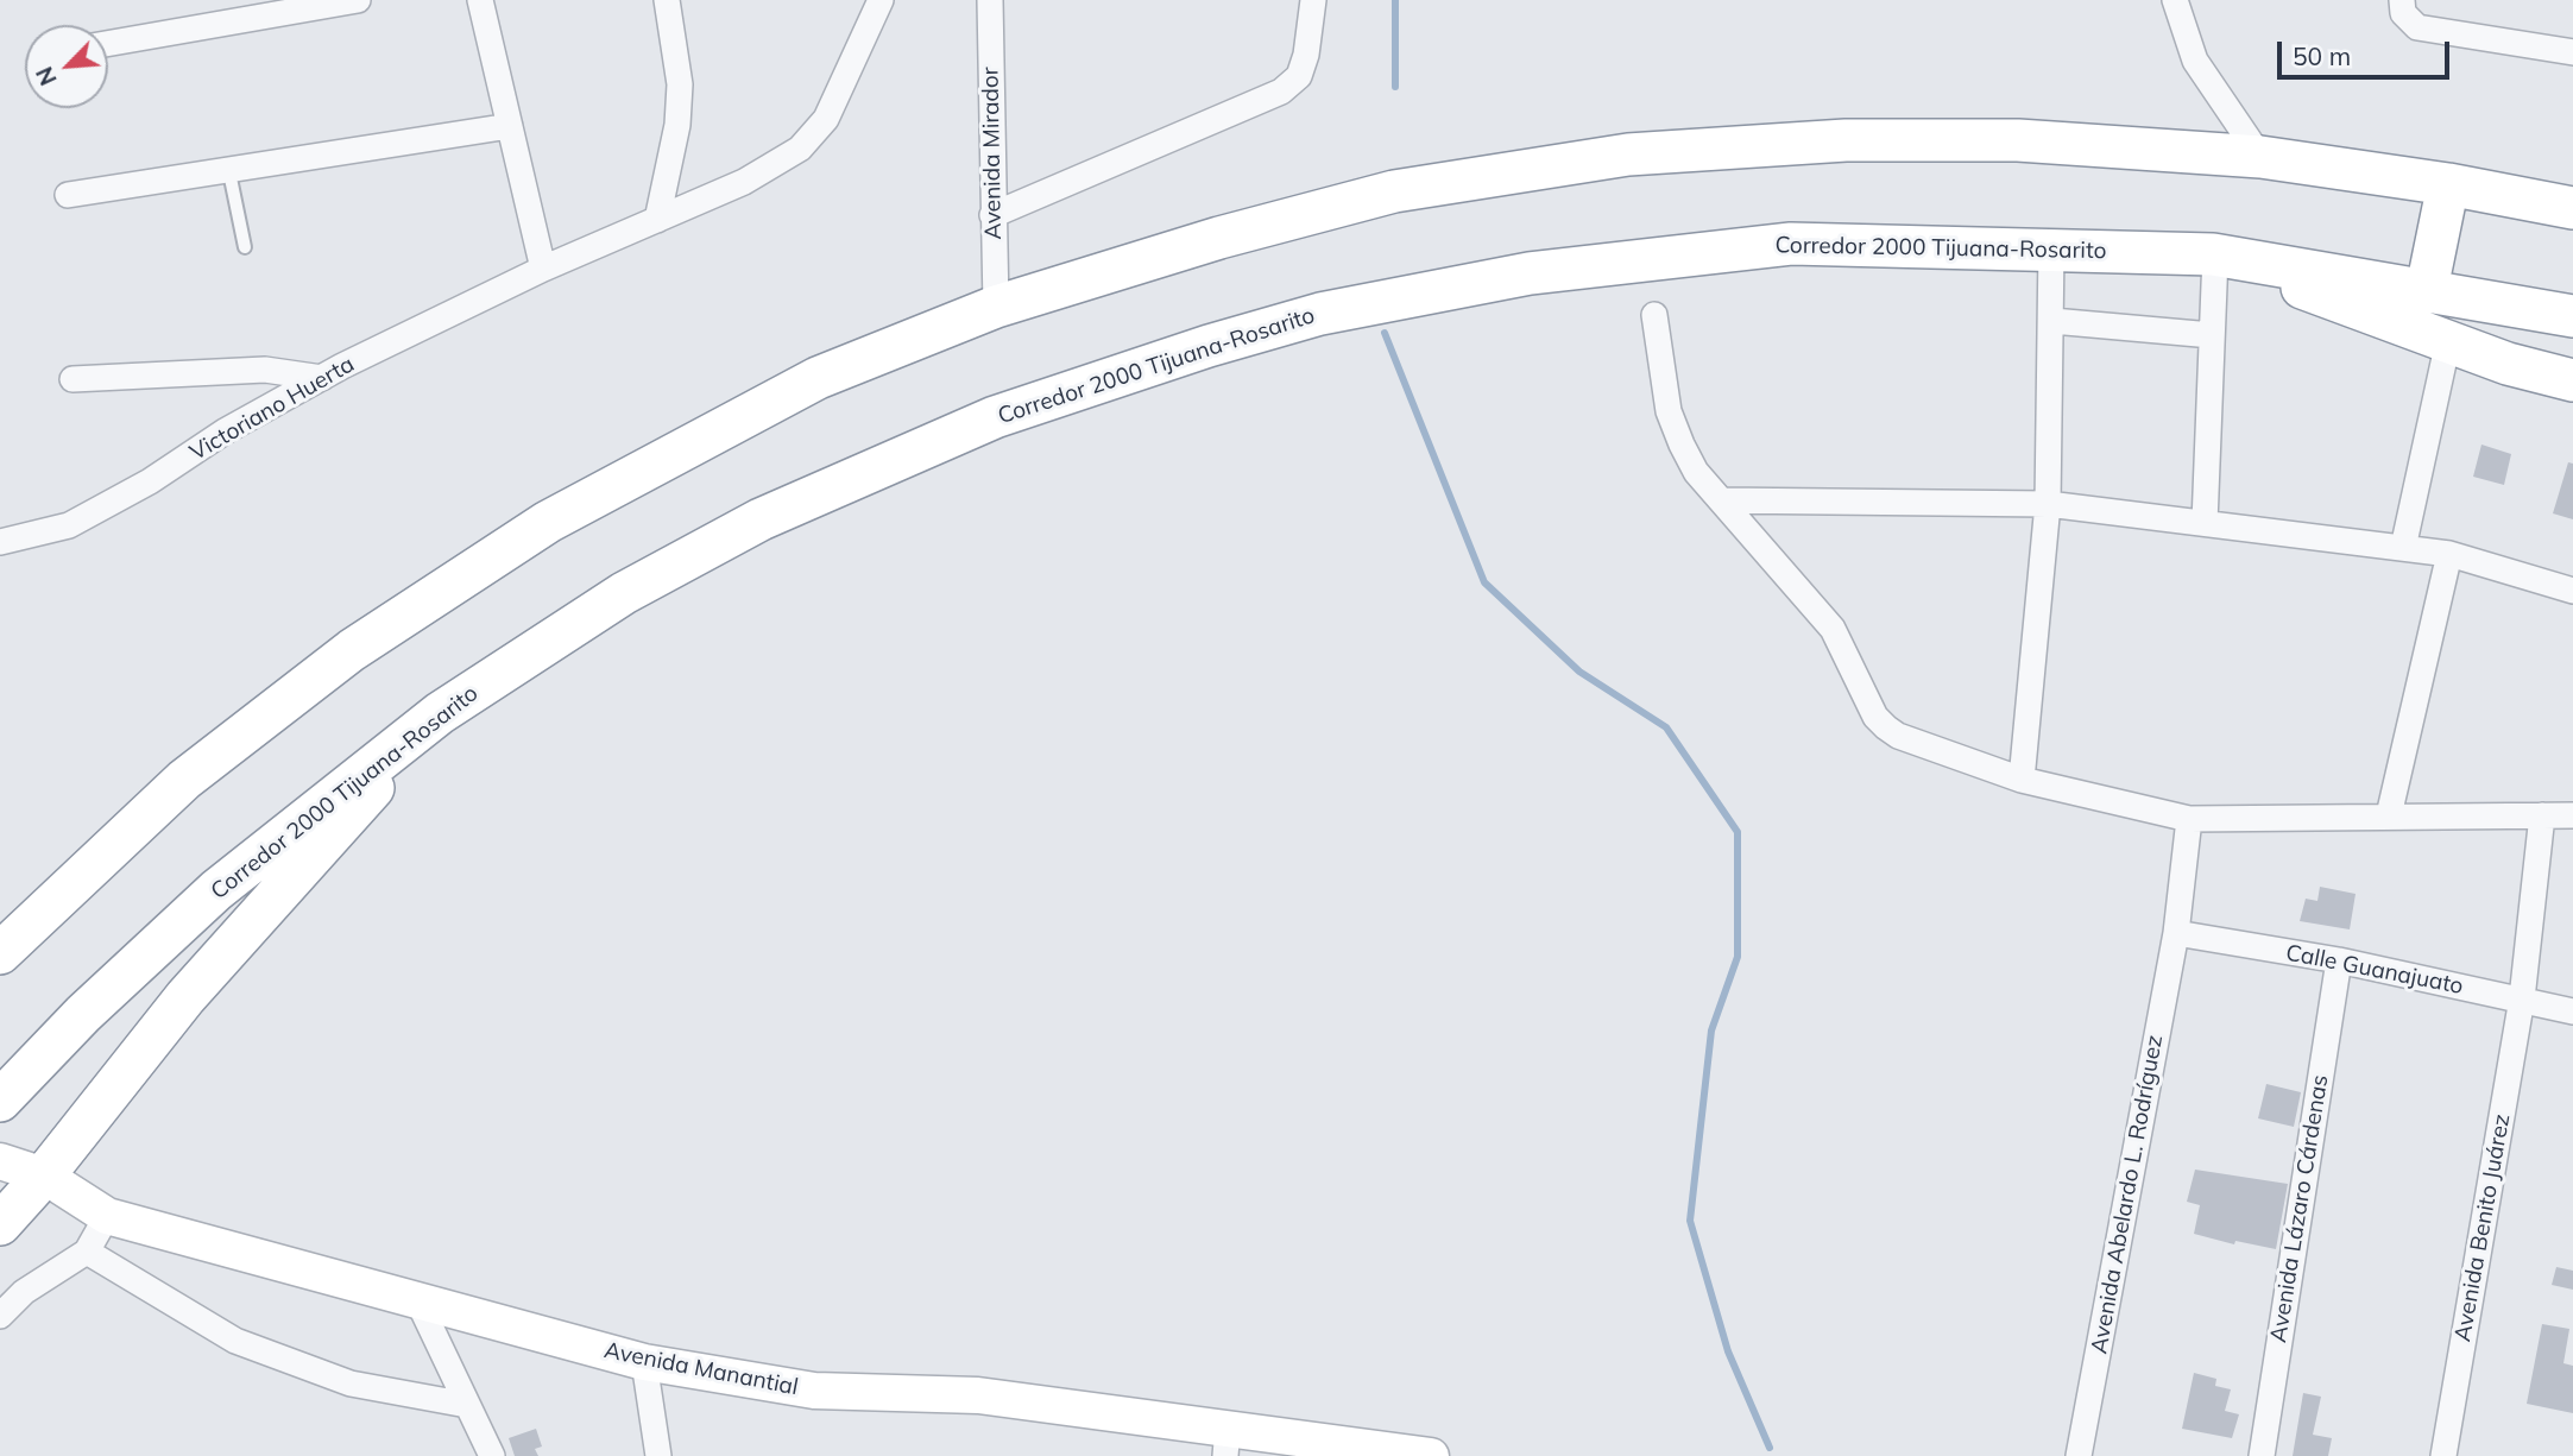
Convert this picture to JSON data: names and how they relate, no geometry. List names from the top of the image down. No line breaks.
{"streets":{"highway":["Corredor 2000 Tijuana-Rosarito"],"main road":["Avenida Manantial"],"street":["Avenida Mirador","Victoriano Huerta","Calle Guanajuato","Avenida Abelardo L. Rodríguez","Avenida Lázaro Cárdenas","Avenida Benito Juárez"]},"crossings":[["Calle Guanajuato","Avenida Abelardo L. Rodríguez"],["Calle Guanajuato","Avenida Lázaro Cárdenas"],["Calle Guanajuato","Avenida Benito Juárez"]],"scale_bar":"50 m","north":"bottom left"}
